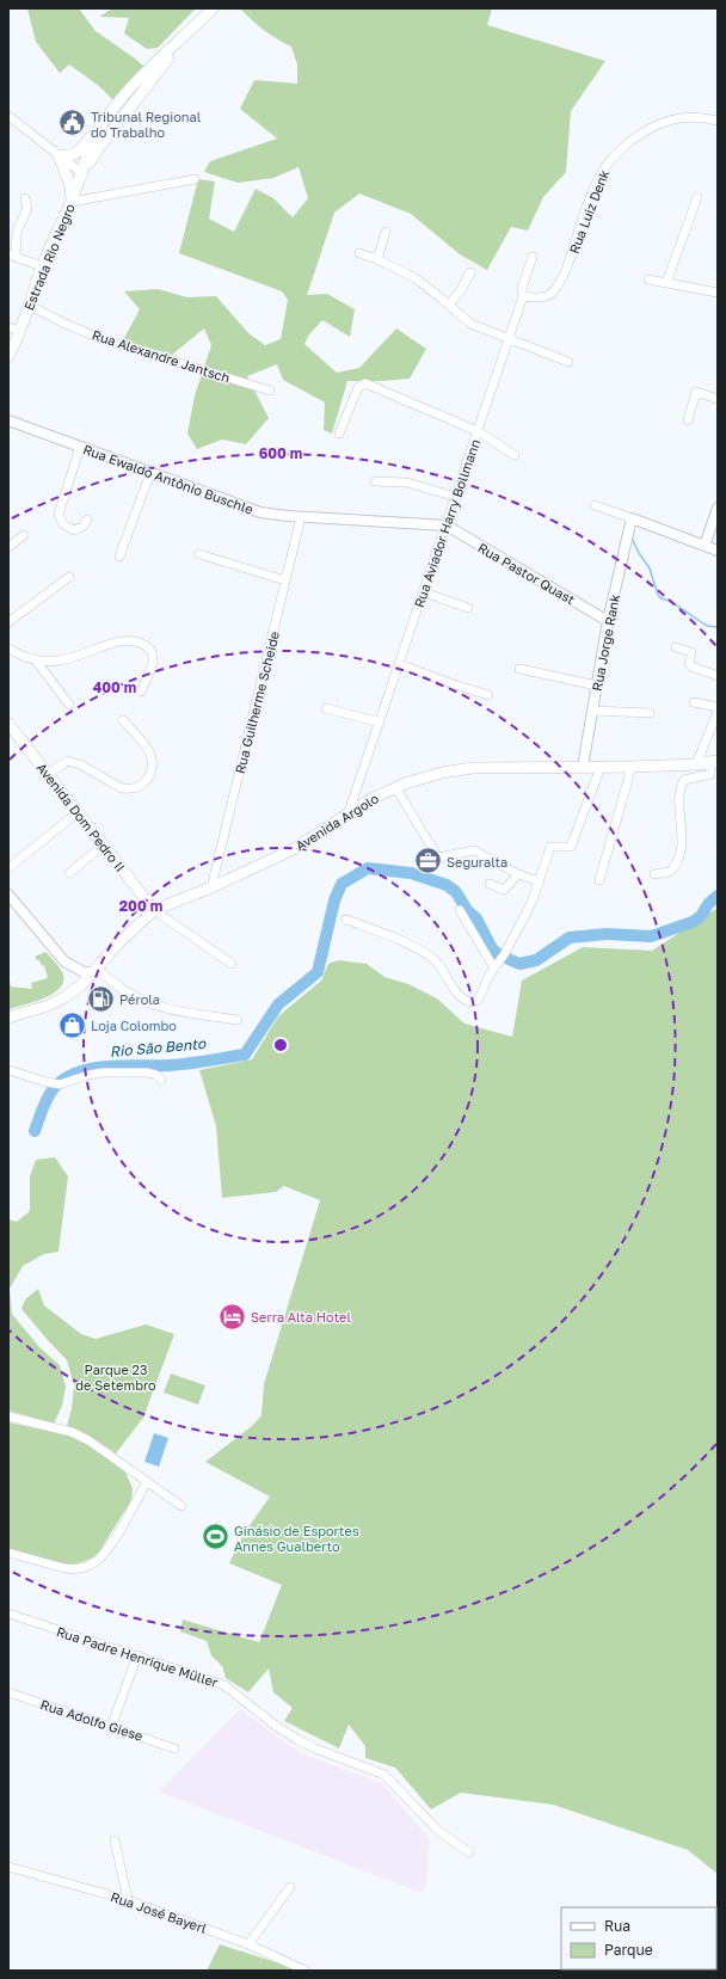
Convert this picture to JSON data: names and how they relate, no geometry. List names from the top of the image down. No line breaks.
{"streets":{"main road":["Estrada Rio Negro","Avenida Dom Pedro II","Avenida Argolo"],"street":["Rua Luiz Denk","Rua Alexandre Jantsch","Rua Ewaldo Antônio Buschle","Rua Aviador Harry Bollmann","Rua Pastor Quast","Rua Jorge Rank","Rua Guilherme Scheide","Rua Padre Henrique Müller","Rua Adolfo Giese","Rua José Bayerl"]},"crossings":[["Rua Luiz Denk","Rua Aviador Harry Bollmann"],["Estrada Rio Negro","Rua Alexandre Jantsch"],["Rua Ewaldo Antônio Buschle","Rua Aviador Harry Bollmann"],["Rua Ewaldo Antônio Buschle","Rua Pastor Quast"],["Rua Ewaldo Antônio Buschle","Rua Guilherme Scheide"],["Rua Aviador Harry Bollmann","Rua Pastor Quast"],["Rua Aviador Harry Bollmann","Avenida Argolo"],["Rua Pastor Quast","Rua Jorge Rank"],["Rua Jorge Rank","Avenida Argolo"],["Rua Guilherme Scheide","Avenida Argolo"],["Avenida Dom Pedro II","Avenida Argolo"]],"water":["Rio São Bento"],"parks":["Parque 23 de Setembro"],"places":{"public building":["Tribunal Regional do Trabalho"],"office":["Seguralta"],"fuel station":["Pérola"],"shop":["Loja Colombo"],"hotel":["Serra Alta Hotel"],"sports":["Ginásio de Esportes Annes Gualberto"]},"legend":["Rua","Parque"],"rings":["600 m","400 m","200 m"]}
